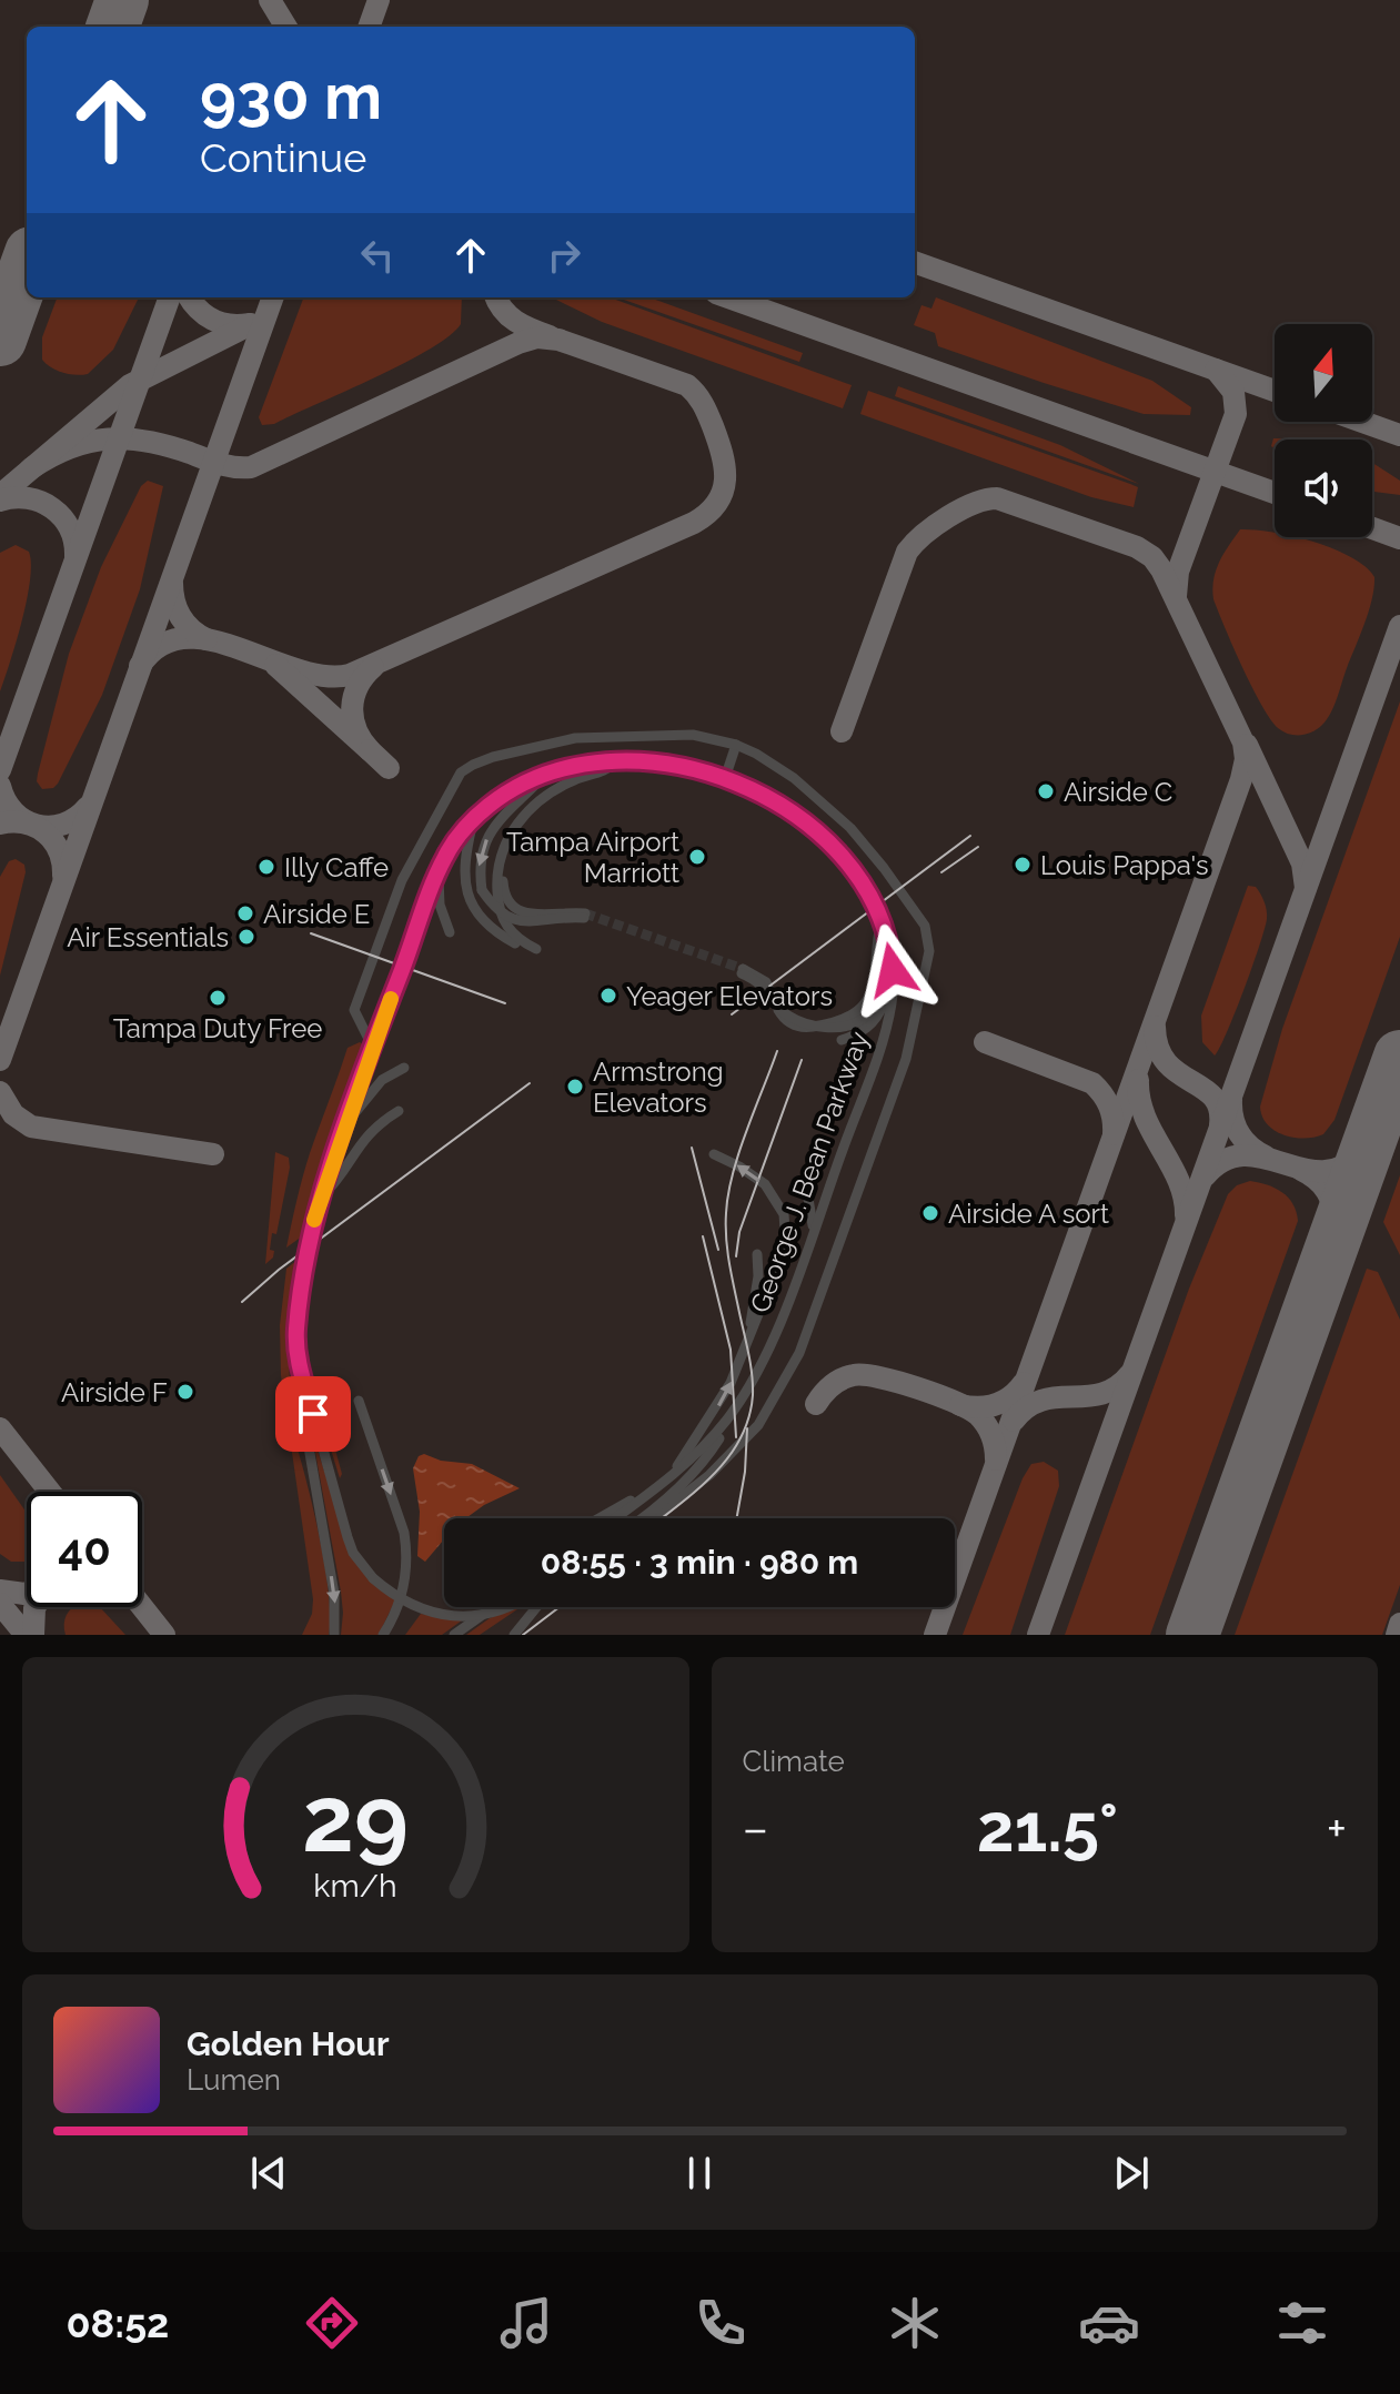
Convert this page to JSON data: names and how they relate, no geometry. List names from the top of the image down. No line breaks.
{"streets":{"street":["George J. Bean Parkway"]},"places":["Airside C","Tampa Airport Marriott","Louis Pappa's","Illy Caffe","Airside E","Air Essentials","Yeager Elevators","Tampa Duty Free","Armstrong Elevators","Airside A sort","Airside F"],"north":"top","page":{"turn":["930 m","Continue"],"limit":"40","trip":"08:55 · 3 min · 980 m","tile":"Climate","heat":["−","21.5°","+"],"song":["Golden Hour","Lumen"],"tabs":"08:52","gauge":["29","km/h"]}}
